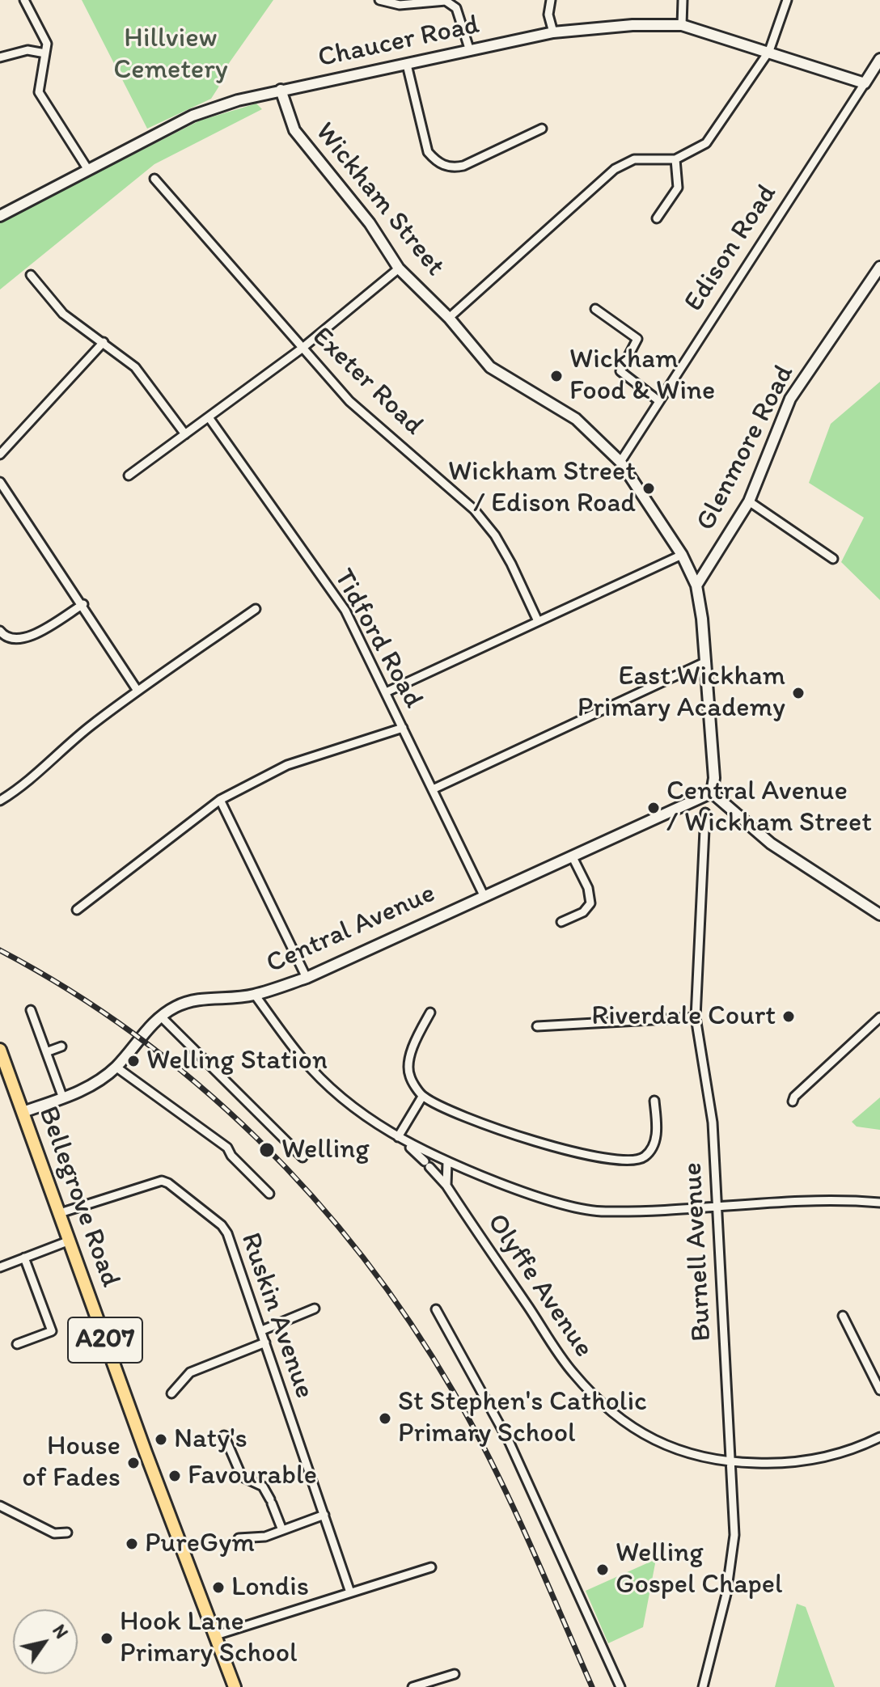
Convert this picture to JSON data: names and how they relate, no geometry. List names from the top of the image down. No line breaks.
{"streets":{"main road":["Bellegrove Road","A207"],"street":["Chaucer Road","Wickham Street","Edison Road","Exeter Road","Glenmore Road","Tidford Road","Central Avenue","Burnell Avenue","Olyffe Avenue","Ruskin Avenue"]},"crossings":[["Chaucer Road","Wickham Street"],["Chaucer Road","Edison Road"],["Wickham Street","Edison Road"],["Wickham Street","Glenmore Road"],["Wickham Street","Central Avenue"],["Tidford Road","Central Avenue"],["Central Avenue","Bellegrove Road"],["Bellegrove Road","Ruskin Avenue"],["Burnell Avenue","Olyffe Avenue"]],"parks":["Hillview Cemetery"],"places":["Wickham Food & Wine","Wickham Street / Edison Road","East Wickham Primary Academy","Central Avenue / Wickham Street","Riverdale Court","Welling Station","Welling","St Stephen's Catholic Primary School","Naty's","House of Fades","Favourable","PureGym","Welling Gospel Chapel","Londis","Hook Lane Primary School"],"north":"top right"}
